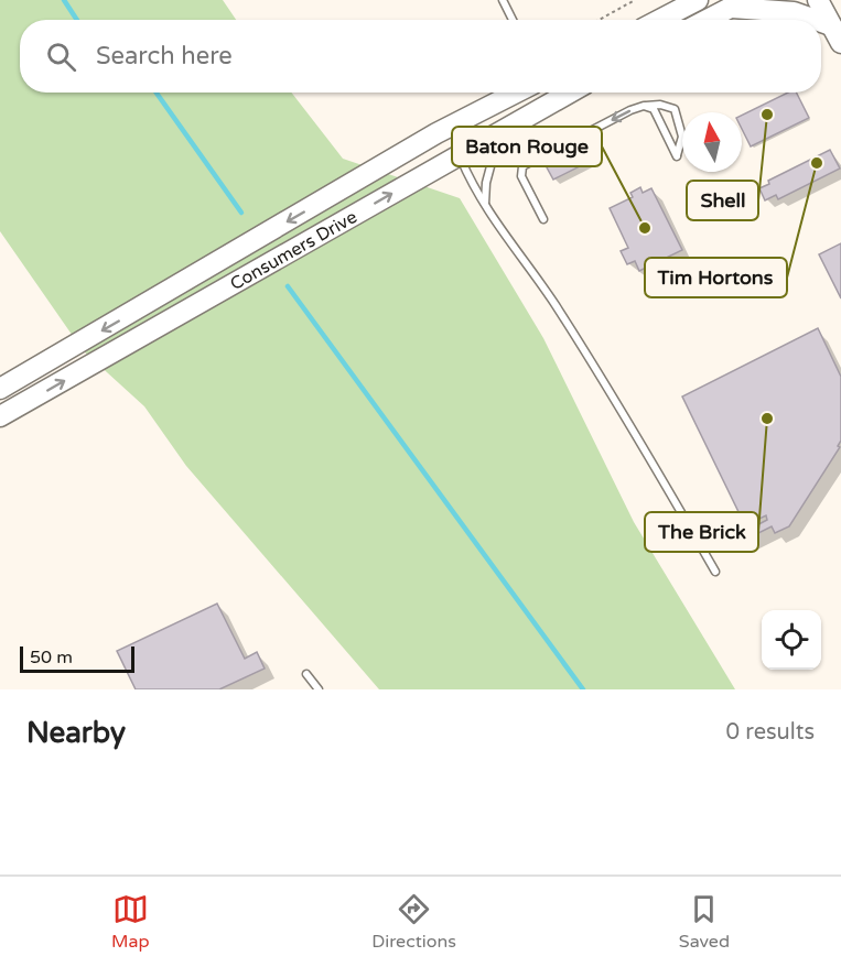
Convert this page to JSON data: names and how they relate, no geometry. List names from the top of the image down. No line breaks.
{"streets":{"main road":["Consumers Drive"]},"places":["Shell","Tim Hortons","Baton Rouge","The Brick"],"scale_bar":"50 m","north":"top","page":{"search":"Search here","scale":"50 m","heading":["Nearby","0 results"],"nav":["Map","Directions","Saved"]}}
